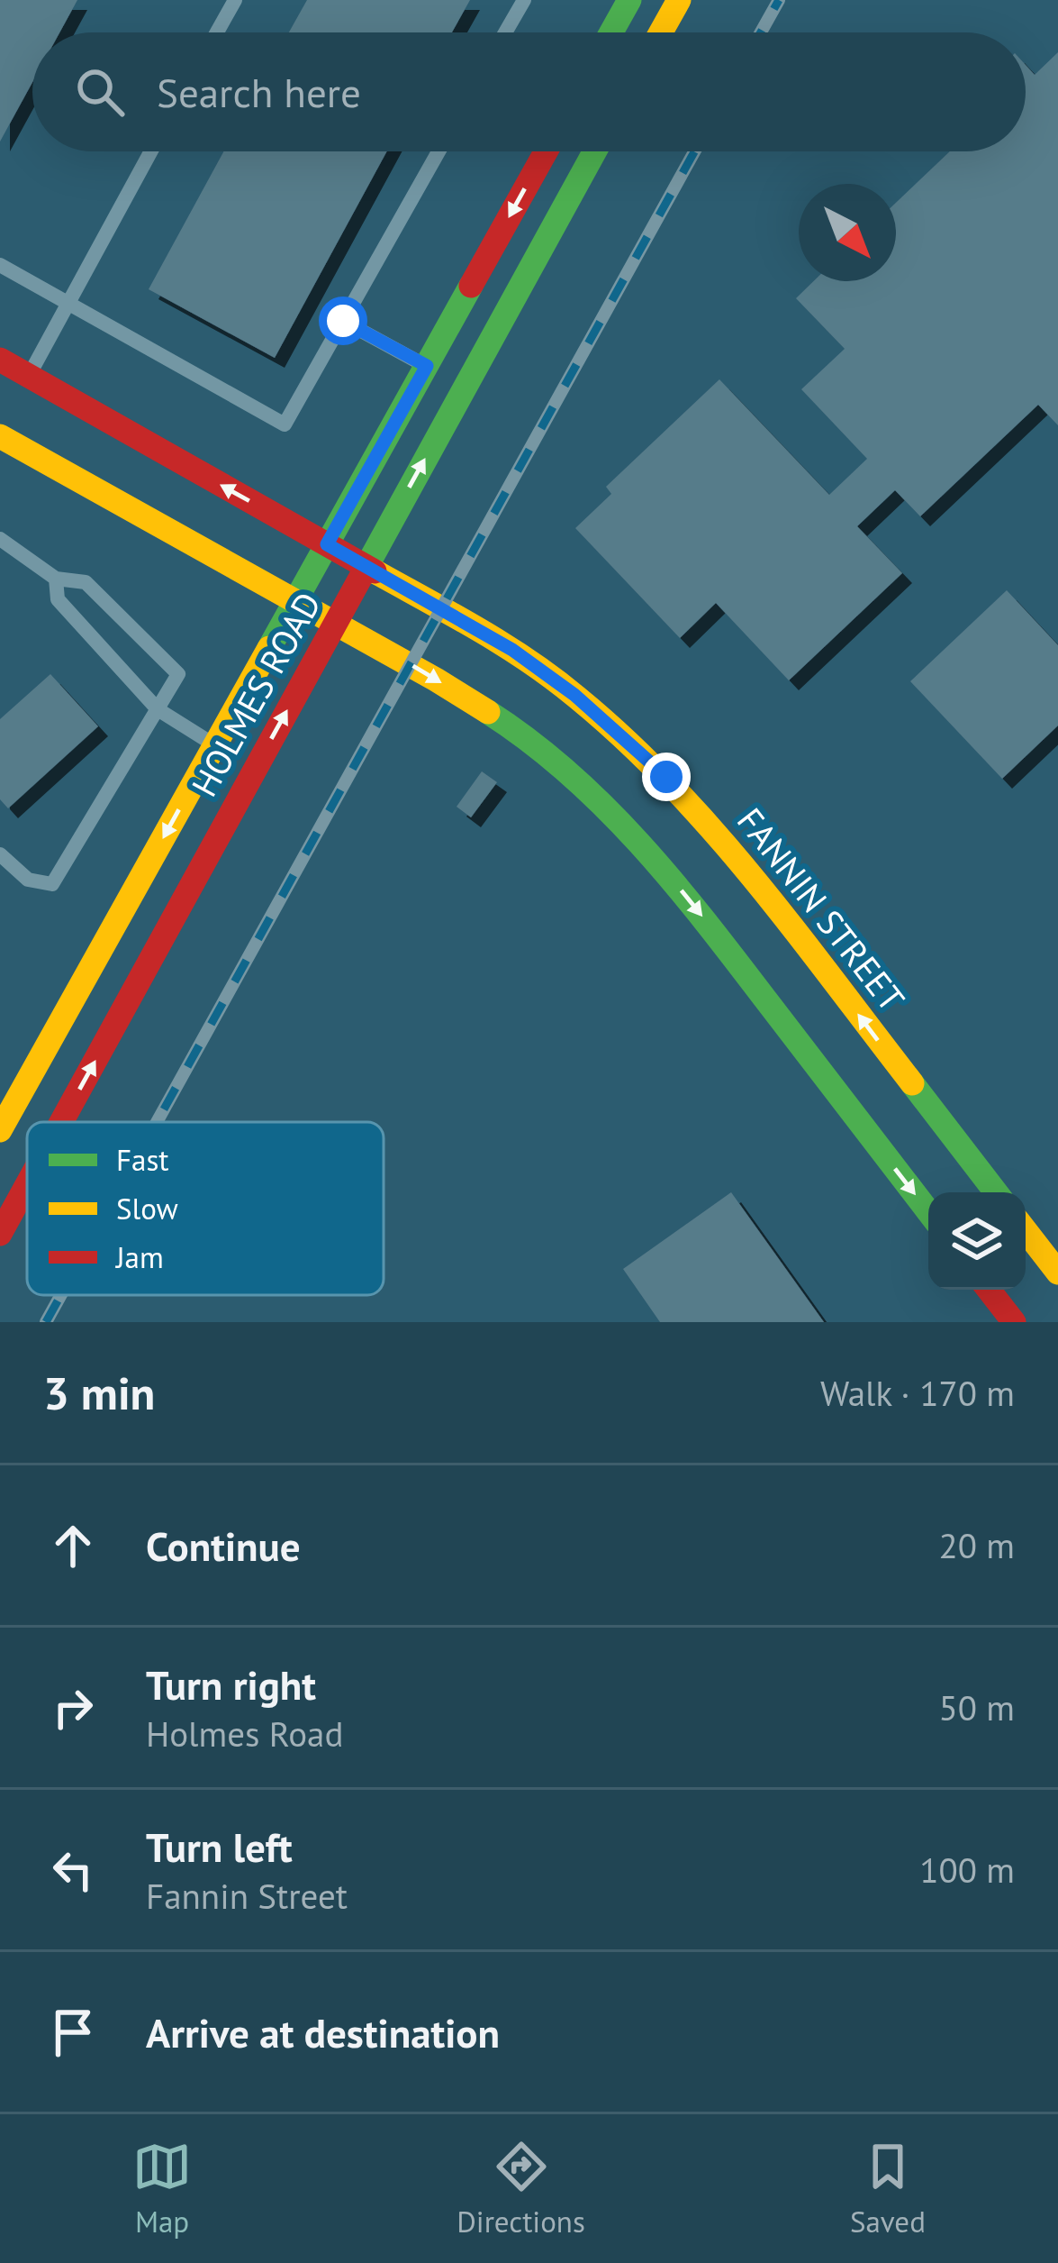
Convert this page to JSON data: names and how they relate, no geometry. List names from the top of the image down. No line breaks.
{"streets":{"main road":["HOLMES ROAD","FANNIN STREET"]},"crossings":[["HOLMES ROAD","FANNIN STREET"]],"legend":["Fast","Slow","Jam"],"north":"bottom right","page":{"search":"Search here","heading":["3 min","Walk · 170 m"],"list":[["Continue","20 m"],["Turn right","Holmes Road","50 m"],["Turn left","Fannin Street","100 m"],"Arrive at destination"],"nav":["Map","Directions","Saved"]}}
